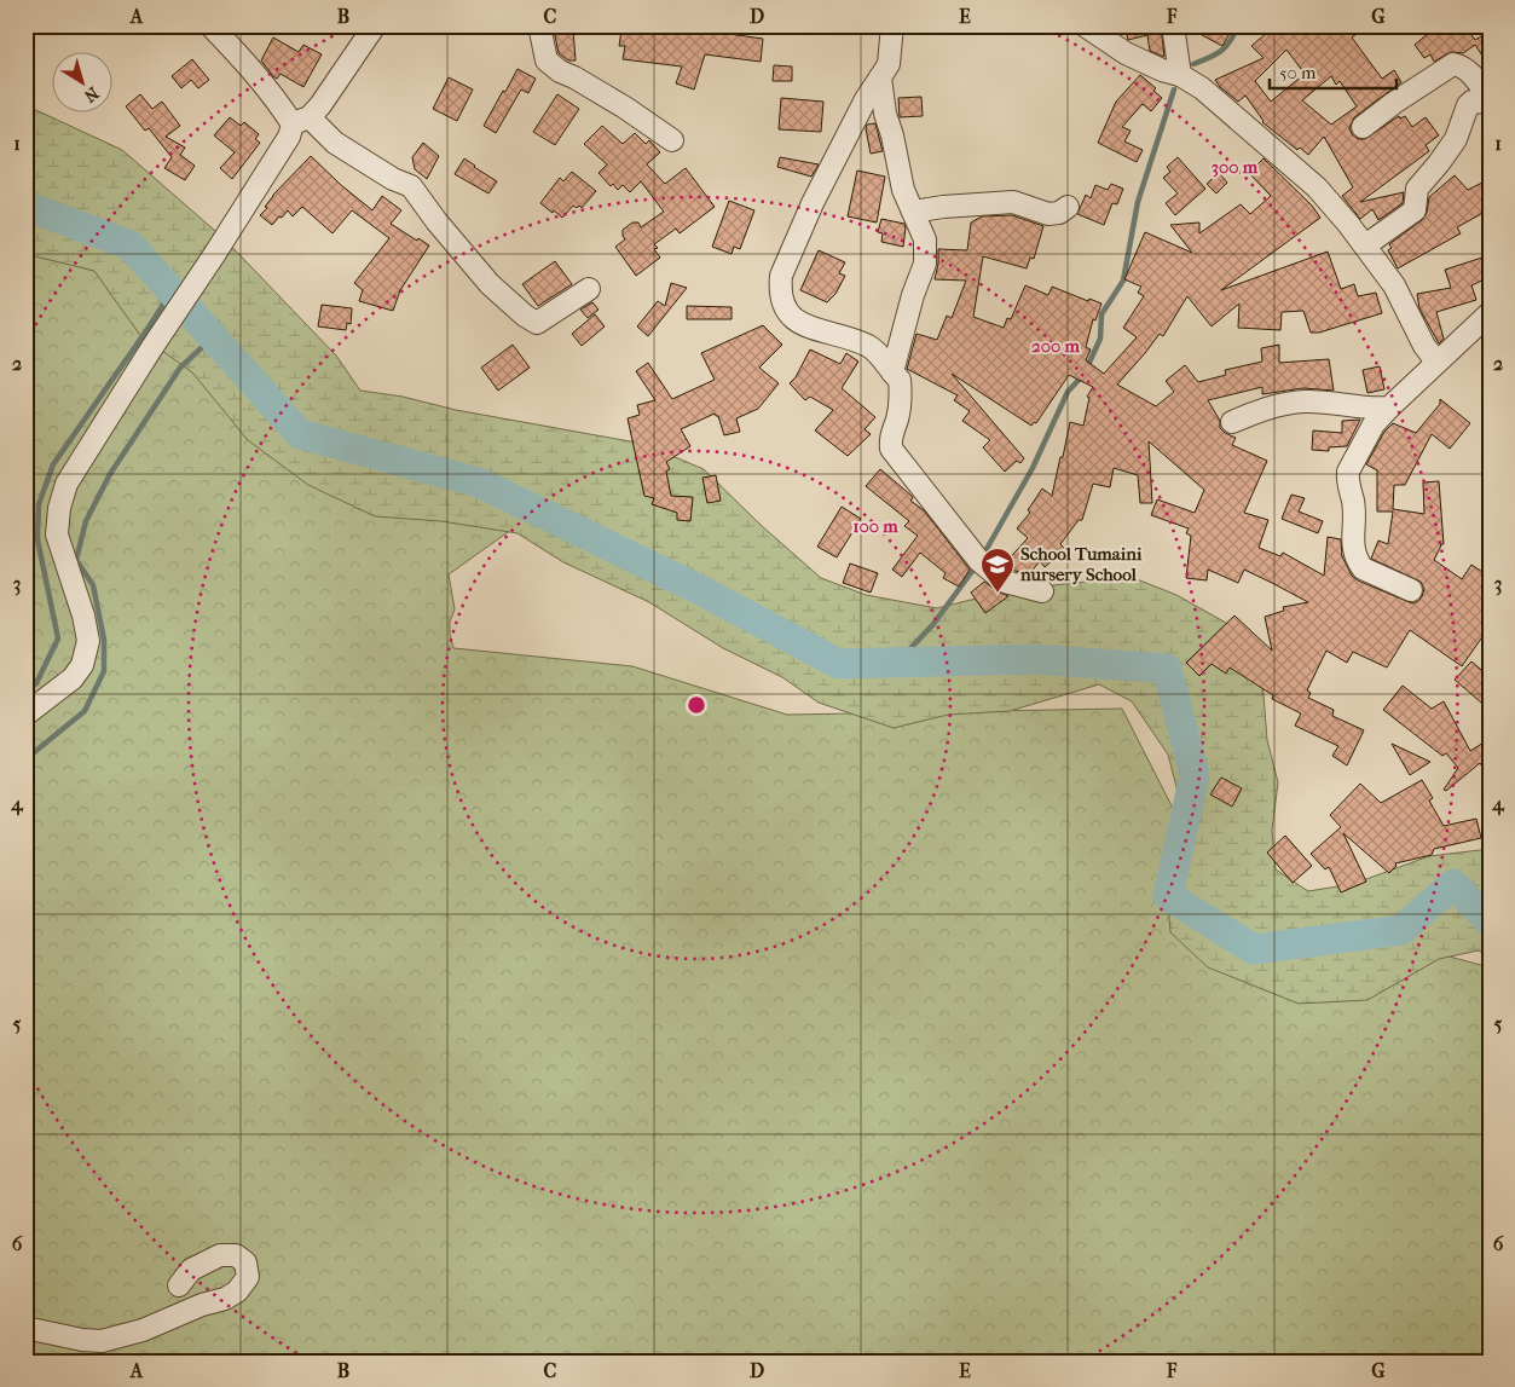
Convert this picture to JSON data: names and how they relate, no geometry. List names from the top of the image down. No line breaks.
{"places":{"school or university":["School Tumaini nursery School"]},"scale_bar":"50 m","north":"bottom right","grid":{"columns":["A","B","C","D","E","F","G"],"rows":["1","2","3","4","5","6"]},"rings":["300 m","200 m","100 m"]}
